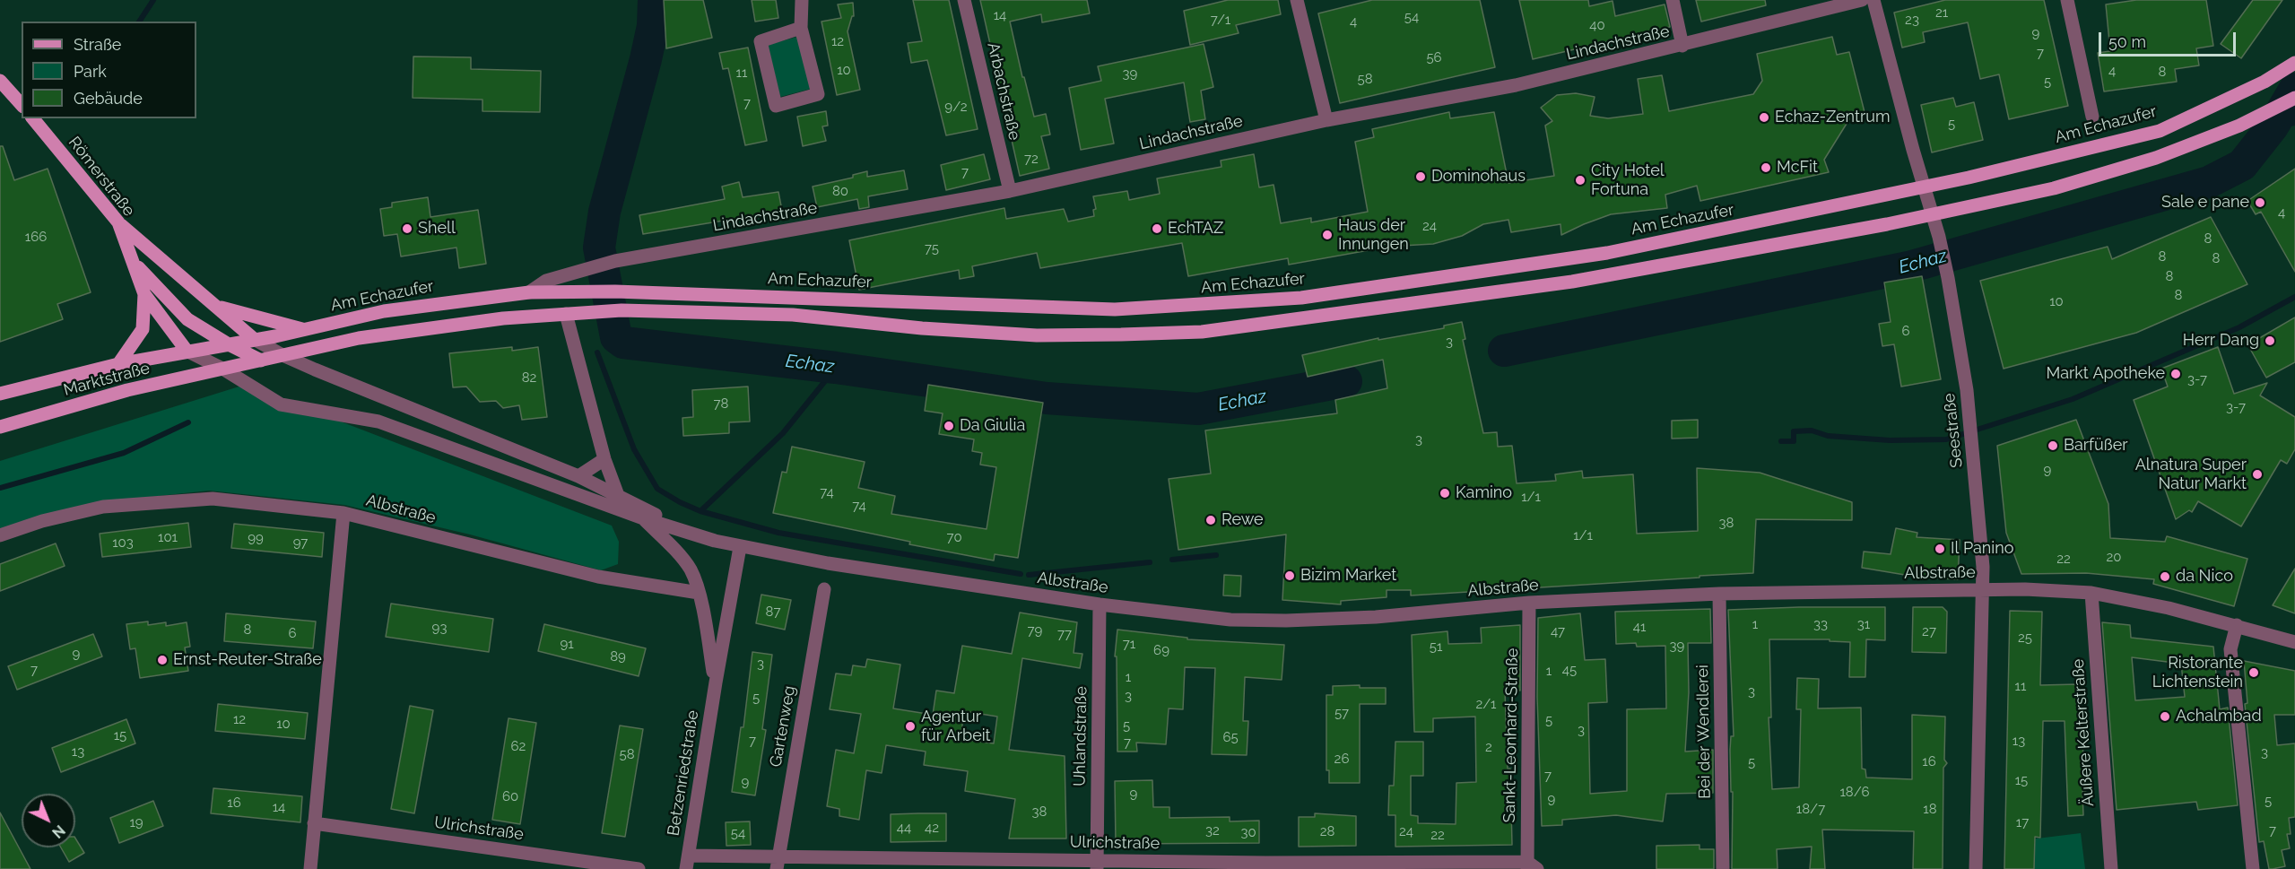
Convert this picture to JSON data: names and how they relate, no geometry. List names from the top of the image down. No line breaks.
{"streets":{"main road":["Am Echazufer","Römerstraße","Marktstraße"],"street":["Lindachstraße","Arbachstraße","Seestraße","Albstraße","Gartenweg","Bei der Wendlerei","Äußere Kelterstraße","Sankt-Leonhard-Straße","Uhlandstraße","Betzenriedstraße","Ulrichstraße"]},"crossings":[["Lindachstraße","Arbachstraße"],["Lindachstraße","Am Echazufer"],["Am Echazufer","Römerstraße"],["Am Echazufer","Marktstraße"],["Am Echazufer","Seestraße"],["Am Echazufer","Albstraße"],["Römerstraße","Marktstraße"],["Römerstraße","Albstraße"],["Marktstraße","Albstraße"],["Seestraße","Albstraße"],["Albstraße","Bei der Wendlerei"],["Albstraße","Äußere Kelterstraße"],["Albstraße","Sankt-Leonhard-Straße"],["Albstraße","Uhlandstraße"],["Albstraße","Betzenriedstraße"],["Gartenweg","Ulrichstraße"],["Sankt-Leonhard-Straße","Ulrichstraße"],["Uhlandstraße","Ulrichstraße"],["Betzenriedstraße","Ulrichstraße"]],"water":["Echaz"],"places":["Echaz-Zentrum","McFit","Dominohaus","City Hotel Fortuna","Sale e pane","Shell","EchTAZ","Haus der Innungen","Herr Dang","Markt Apotheke","Da Giulia","Barfüßer","Alnatura Super Natur Markt","Kamino","Rewe","Il Panino","Bizim Market","da Nico","Ernst-Reuter-Straße","Ristorante Lichtenstein","Achalmbad","Agentur für Arbeit"],"house_numbers":["21","14","54","7/1","23","4","40","9","12","7","56","10","4","8","11","39","58","5","7","9/2","5","72","7","80","4","24","166","8","75","8","8","8","8","10","6","3","82","3-7","78","3-7","3","9","74","1/1","74","38","1/1","101","70","99","103","97","20","22","87","1","33","31","41","93","8","79","47","27","6","77","25","91","71","39","51","69","9","89","3","7","45","1","1","11","3","3","5","2/1","57","12","5","10","5","3","15","65","7","13","7","62","2","13","3","58","26","16","5","7","15","9","18/6","9","60","9","5","16","14","18/7","18","38","19","17","44","42","32","7","28","24","30","54","22"],"legend":["Straße","Park","Gebäude"],"scale_bar":"50 m","north":"bottom right"}
